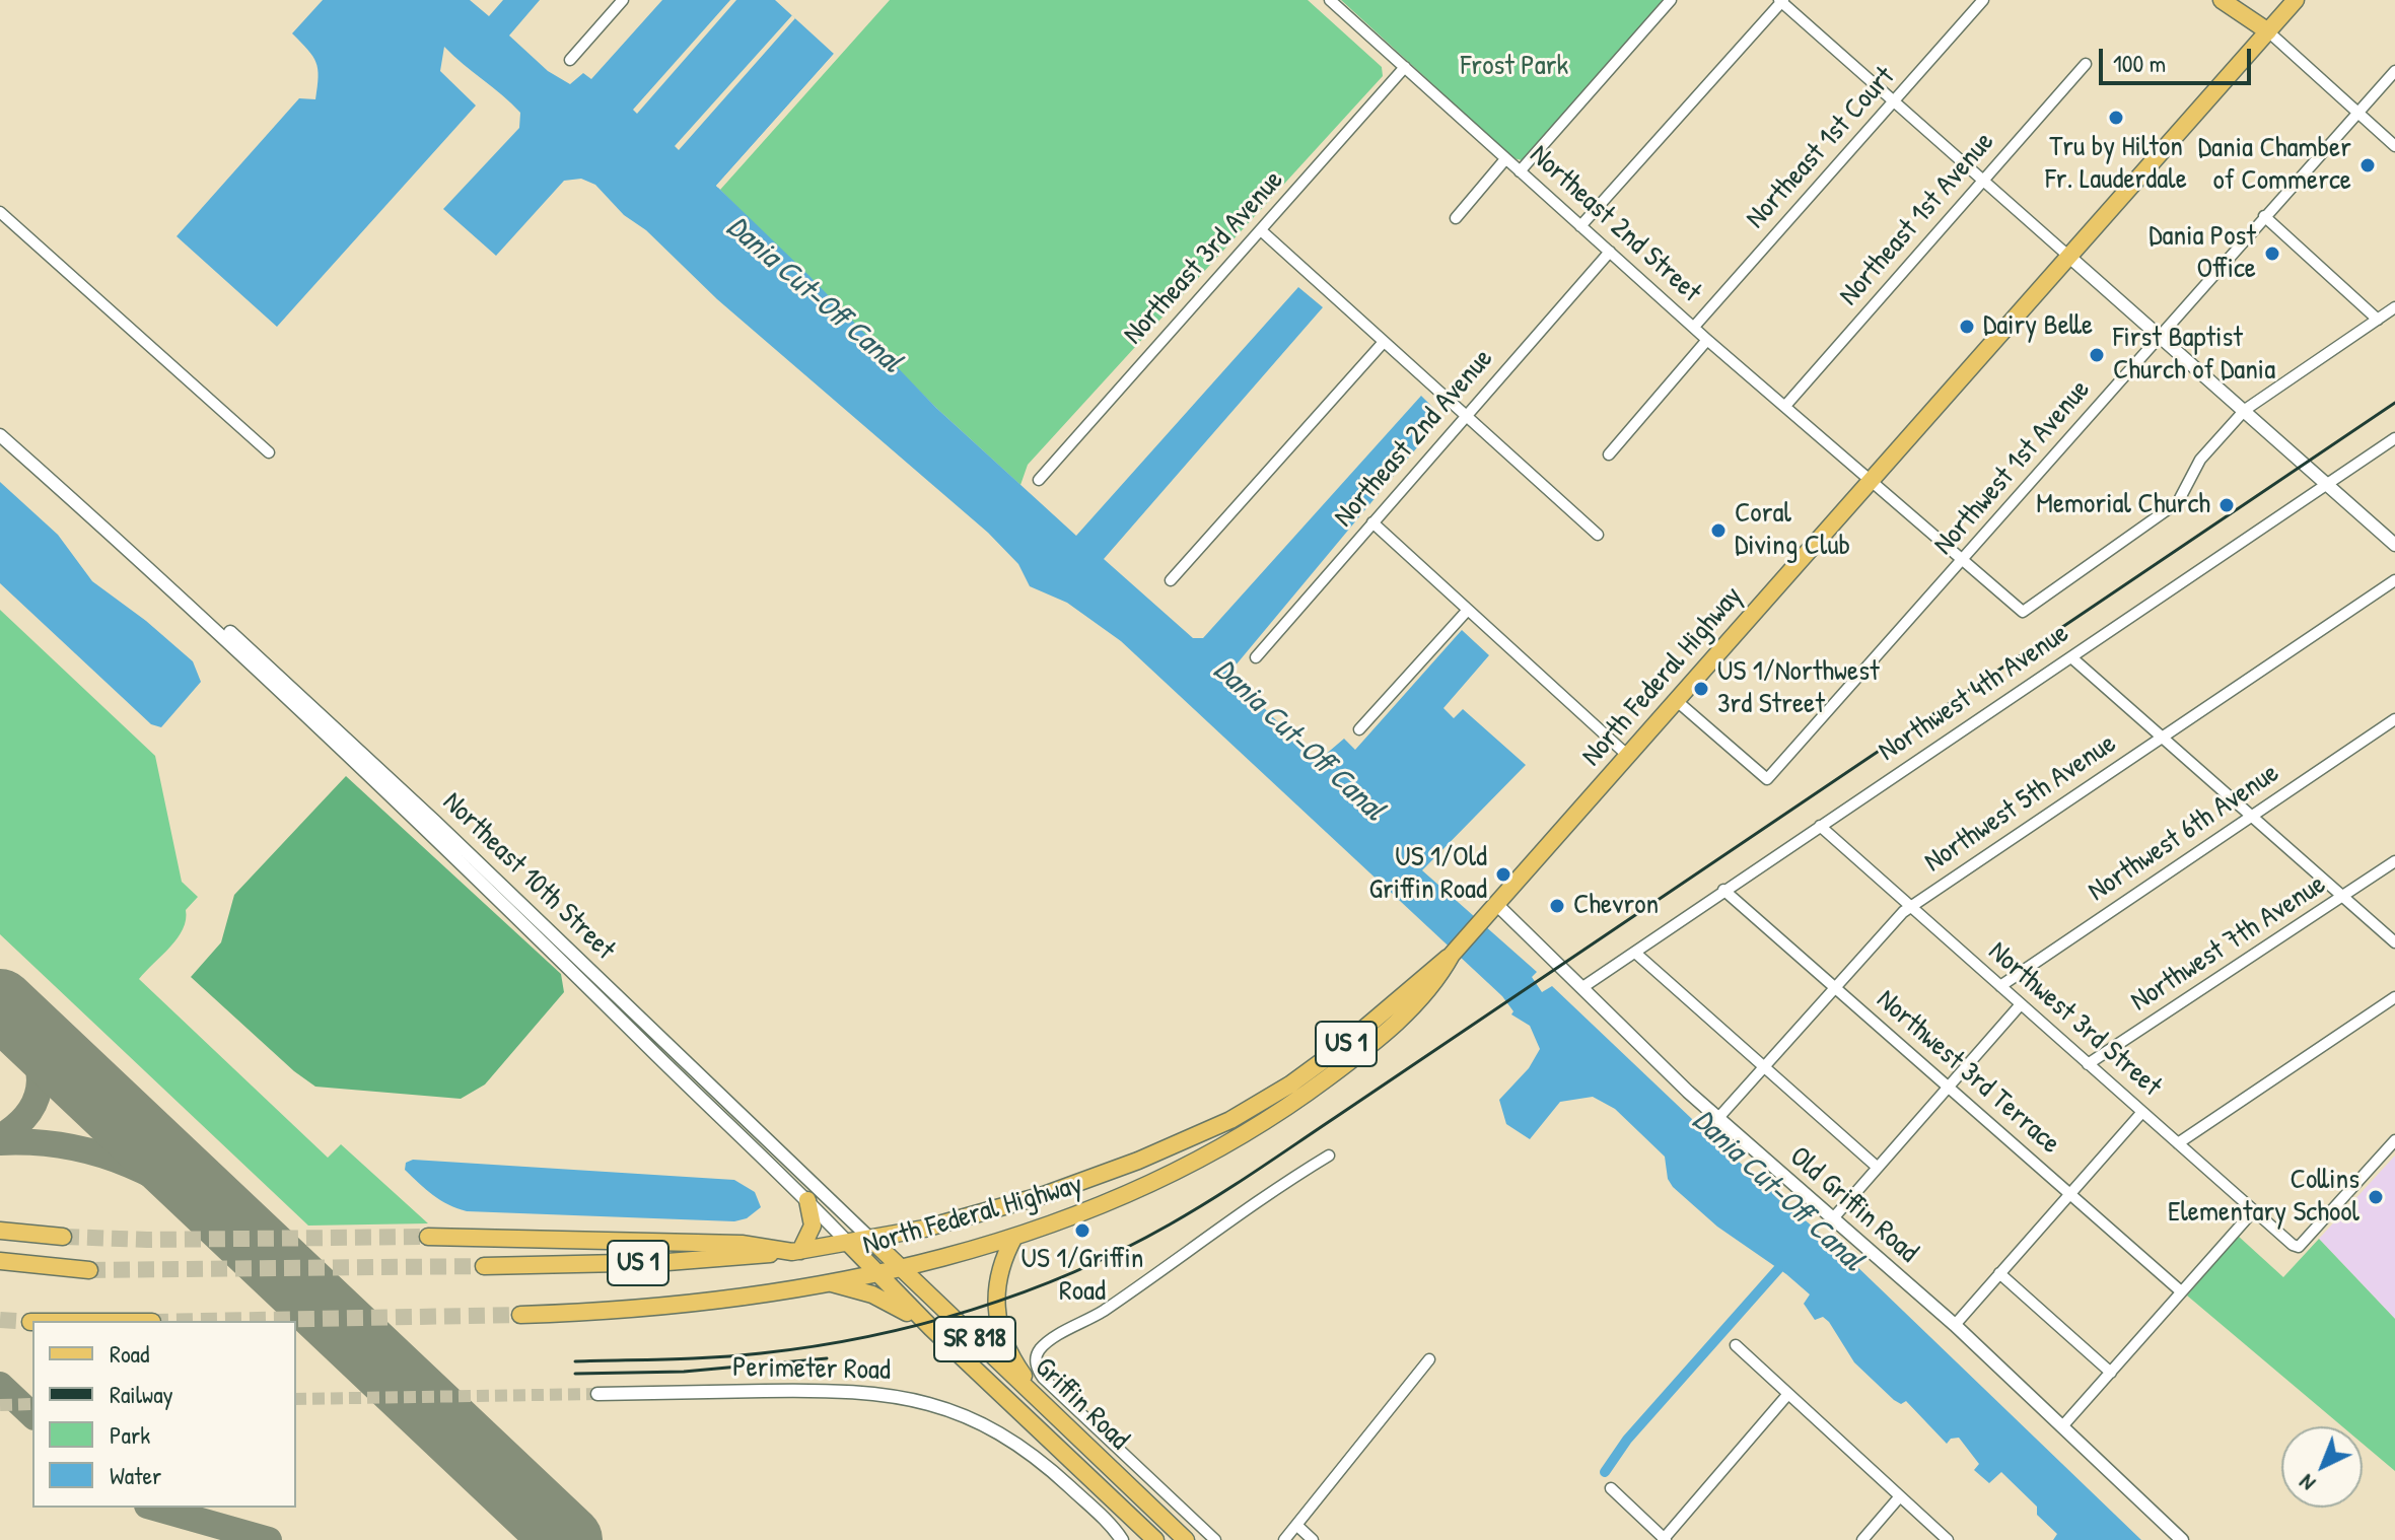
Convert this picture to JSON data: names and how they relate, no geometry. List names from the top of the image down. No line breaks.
{"streets":{"main road":["North Federal Highway","US 1","SR 818","Griffin Road"],"street":["Northeast 1st Court","Northeast 1st Avenue","Northeast 2nd Street","Northeast 3rd Avenue","Northeast 2nd Avenue","Northwest 1st Avenue","Northwest 4th Avenue","Northwest 5th Avenue","Northwest 6th Avenue","Northeast 10th Street","Northwest 7th Avenue","Northwest 3rd Street","Northwest 3rd Terrace","Old Griffin Road","Perimeter Road"]},"crossings":[["Northeast 1st Court","Northeast 2nd Street"],["Northeast 1st Avenue","Northeast 2nd Street"],["Northeast 2nd Street","Northeast 3rd Avenue"],["Northeast 2nd Street","Northeast 2nd Avenue"],["Northeast 2nd Street","Northwest 1st Avenue"],["Northeast 2nd Street","North Federal Highway"],["Northwest 1st Avenue","North Federal Highway"],["North Federal Highway","Northeast 10th Street"],["North Federal Highway","US 1"],["North Federal Highway","Old Griffin Road"],["North Federal Highway","Griffin Road"],["Northwest 4th Avenue","Northwest 3rd Street"],["Northwest 4th Avenue","Northwest 3rd Terrace"],["Northwest 4th Avenue","Old Griffin Road"],["Northwest 5th Avenue","Northwest 3rd Street"],["Northwest 5th Avenue","Northwest 3rd Terrace"],["Northwest 5th Avenue","Old Griffin Road"],["Northwest 6th Avenue","Northwest 3rd Street"],["Northeast 10th Street","Griffin Road"],["Northwest 7th Avenue","Northwest 3rd Street"]],"water":["Dania Cut-Off Canal"],"parks":["Frost Park"],"places":["Tru by Hilton Fr. Lauderdale","Dania Chamber of Commerce","Dania Post Office","Dairy Belle","First Baptist Church of Dania","Memorial Church","Coral Diving Club","US 1/Northwest 3rd Street","US 1/Old Griffin Road","Chevron","Collins Elementary School","US 1/Griffin Road"],"legend":["Road","Railway","Park","Water"],"scale_bar":"100 m","north":"bottom left"}
